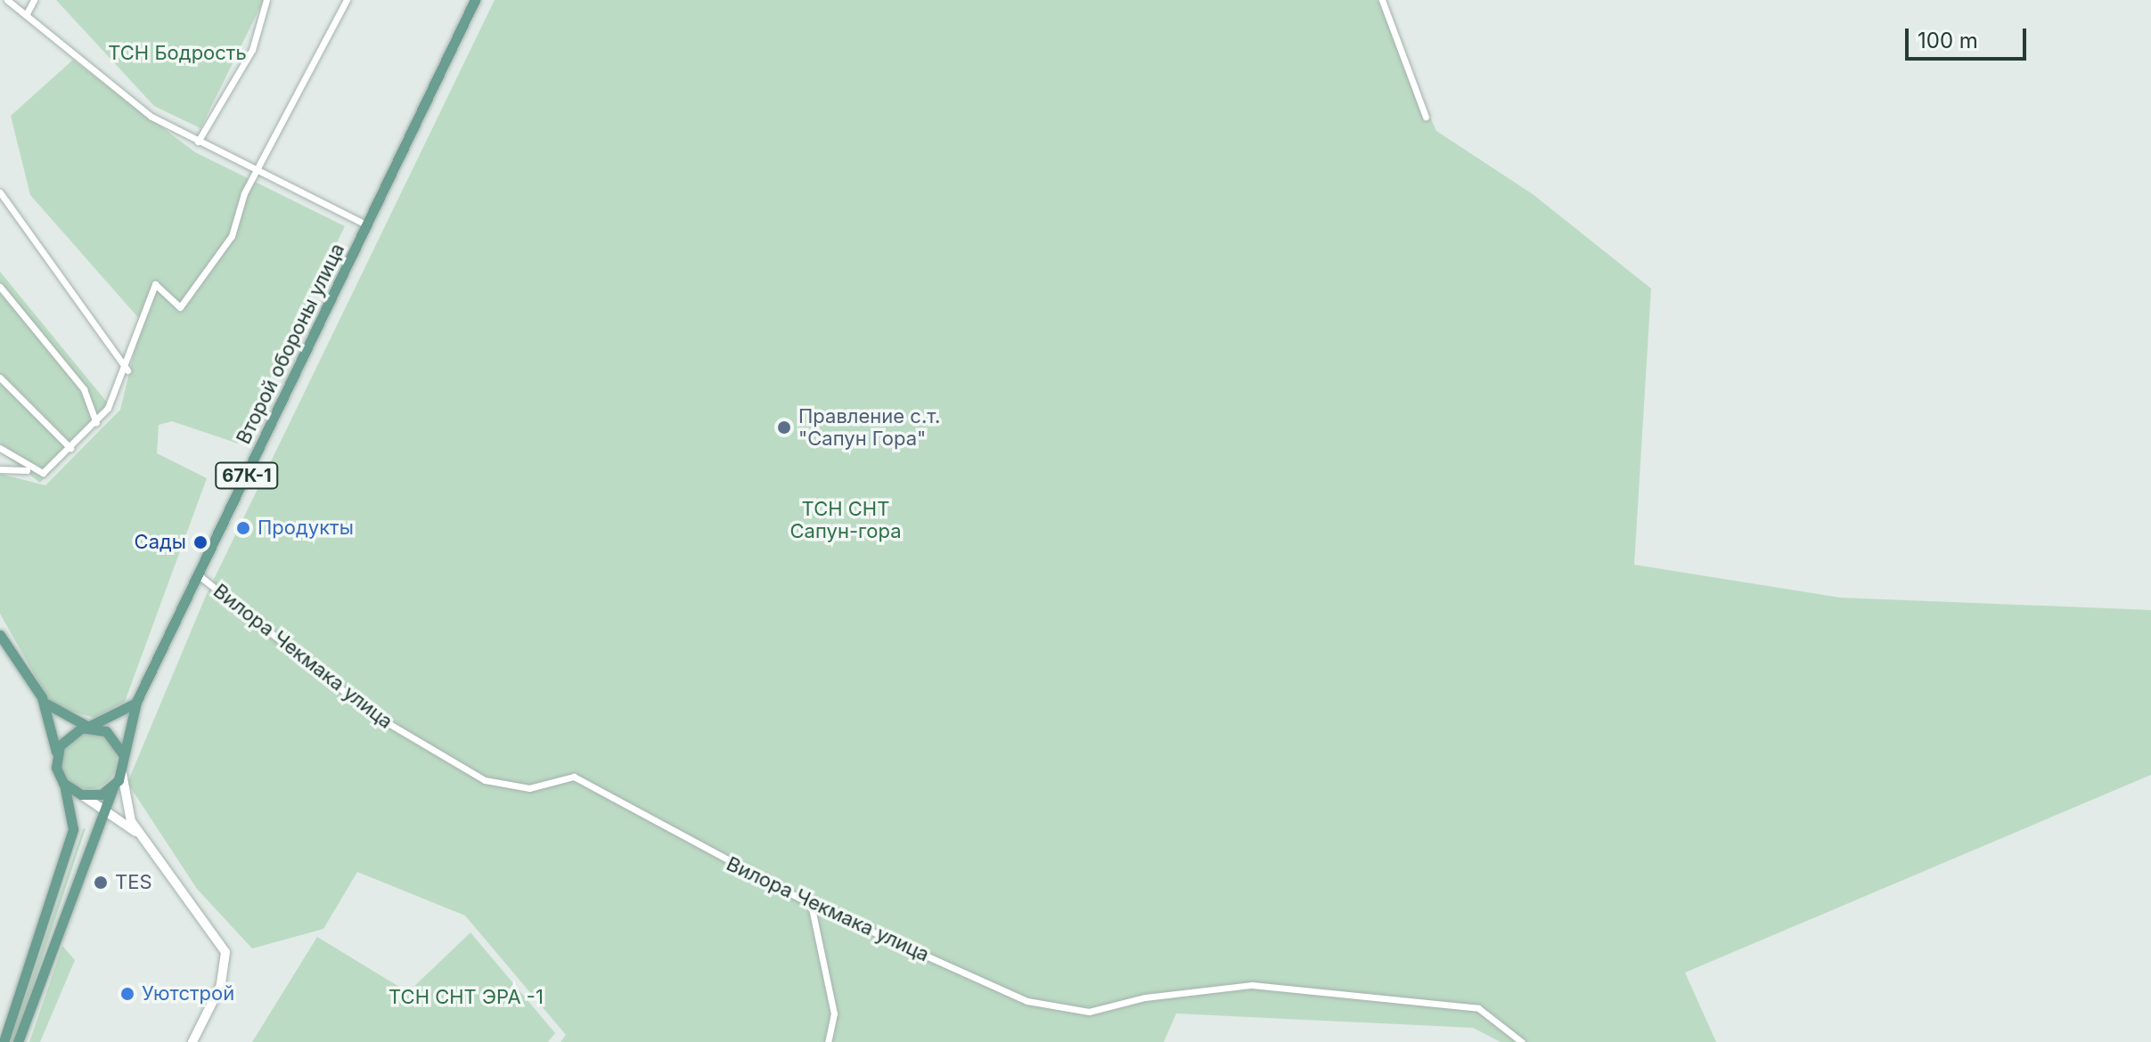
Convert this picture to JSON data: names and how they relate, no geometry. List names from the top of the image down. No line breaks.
{"streets":{"main road":["Второй обороны улица","67К-1"],"street":["Вилора Чекмака улица"]},"crossings":[["Второй обороны улица","67К-1"],["Второй обороны улица","Вилора Чекмака улица"]],"parks":["ТСН Бодрость","ТСН СНТ Сапун-гора","ТСН СНТ ЭРА -1"],"places":["Правление с.т. \"Сапун Гора\"","Продукты","Сады","TES","Уютстрой"],"scale_bar":"100 m"}
